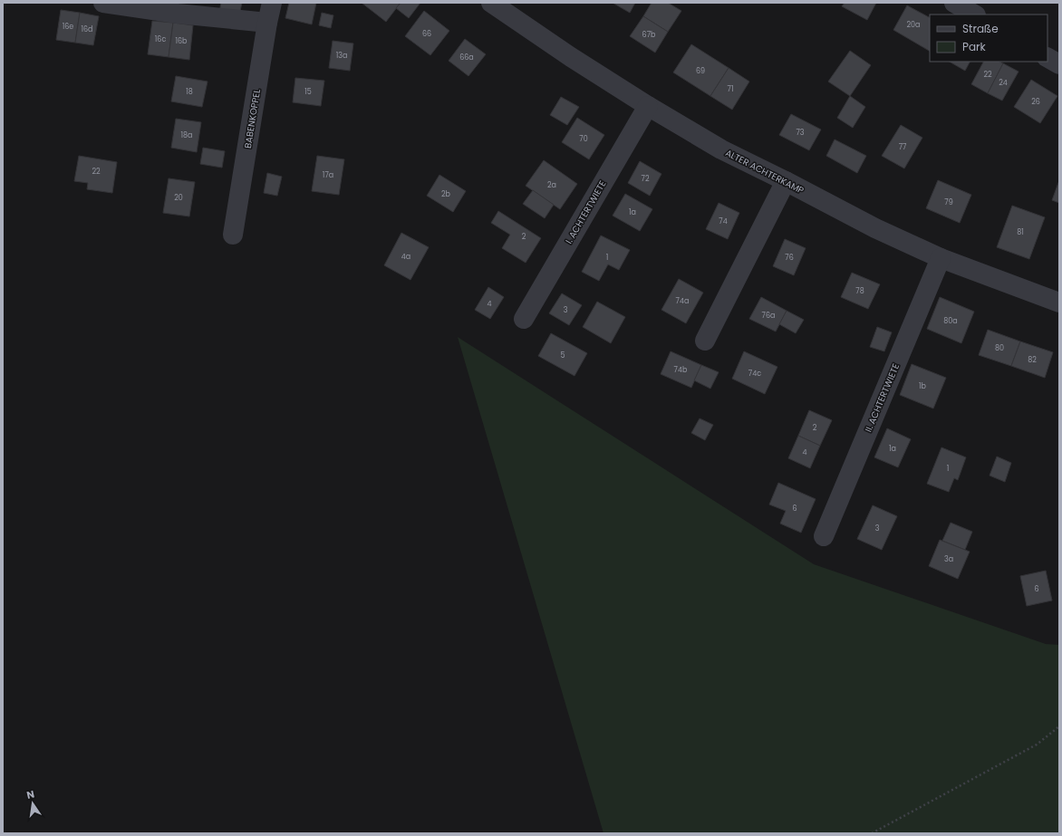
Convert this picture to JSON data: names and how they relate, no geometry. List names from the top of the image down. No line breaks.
{"streets":{"street":["BABENKOPPEL","ALTER ACHTERKAMP","I. ACHTERTWIETE","II. ACHTERTWIETE"]},"crossings":[["ALTER ACHTERKAMP","I. ACHTERTWIETE"],["ALTER ACHTERKAMP","II. ACHTERTWIETE"]],"house_numbers":["20a","16e","16d","66","67b","16c","16b","13a","66a","69","22","24","71","18","15","26","73","18a","70","77","22","17a","72","2a","2b","20","79","1a","74","81","2","4a","1","76","78","74a","4","3","76a","80a","80","5","82","74b","74c","1b","2","1a","4","1","6","3","3a","6"],"legend":["Straße","Park"],"north":"top"}
